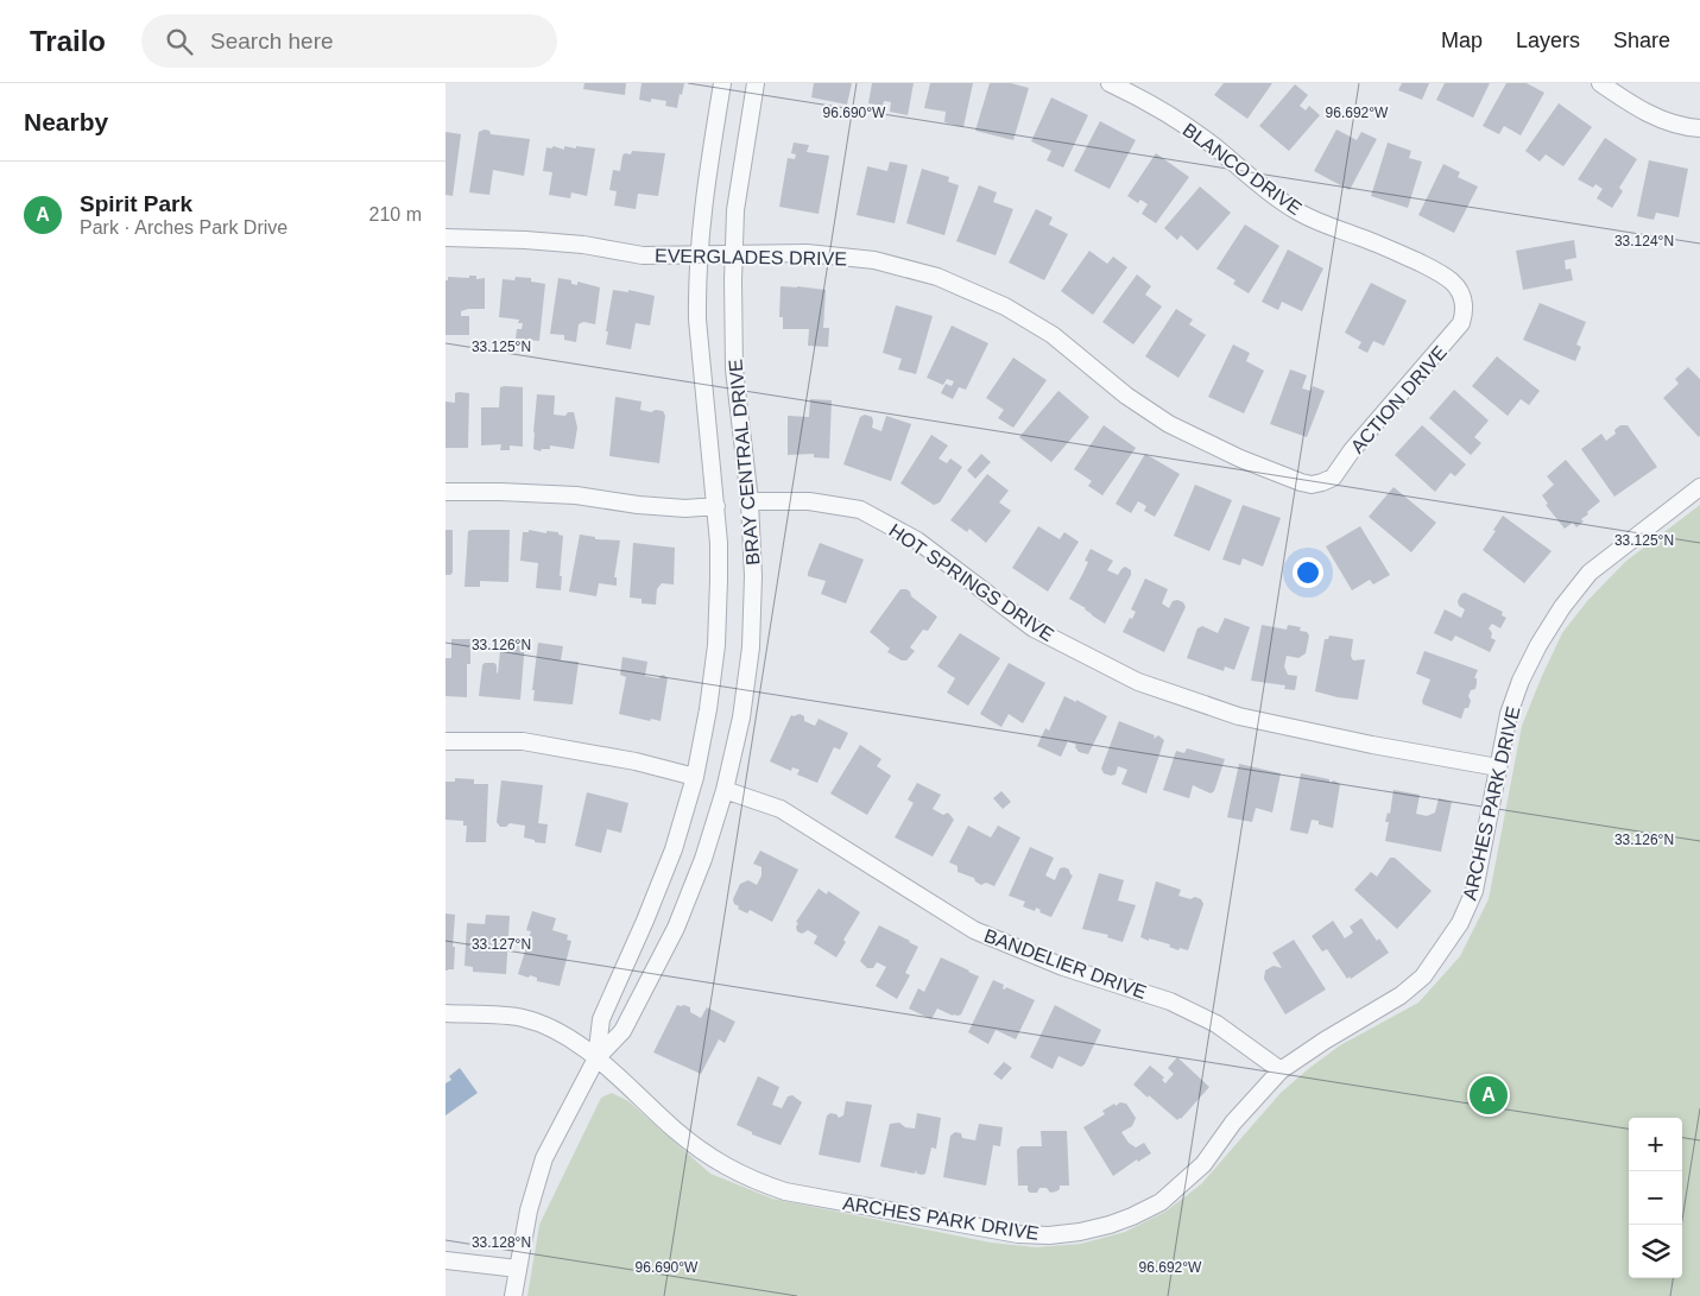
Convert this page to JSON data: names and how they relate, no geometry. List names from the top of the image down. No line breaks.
{"streets":{"street":["BLANCO DRIVE","EVERGLADES DRIVE","ACTION DRIVE","BRAY CENTRAL DRIVE","HOT SPRINGS DRIVE","ARCHES PARK DRIVE","BANDELIER DRIVE"]},"crossings":[["BLANCO DRIVE","ACTION DRIVE"],["EVERGLADES DRIVE","ACTION DRIVE"],["EVERGLADES DRIVE","BRAY CENTRAL DRIVE"],["BRAY CENTRAL DRIVE","HOT SPRINGS DRIVE"],["BRAY CENTRAL DRIVE","ARCHES PARK DRIVE"],["BRAY CENTRAL DRIVE","BANDELIER DRIVE"],["HOT SPRINGS DRIVE","ARCHES PARK DRIVE"],["ARCHES PARK DRIVE","BANDELIER DRIVE"]],"page":{"header":"Trailo","search":"Search here","nav":["Map","Layers","Share"],"heading":"Nearby","list":[{"mark":"A","name":"Spirit Park","note":"Park · Arches Park Drive","value":"210 m"}],"pins":"A","map_buttons":["+","−"]},"coordinates":["96.690°W","96.692°W","33.124°N","33.125°N","33.126°N","33.127°N","33.128°N"]}
